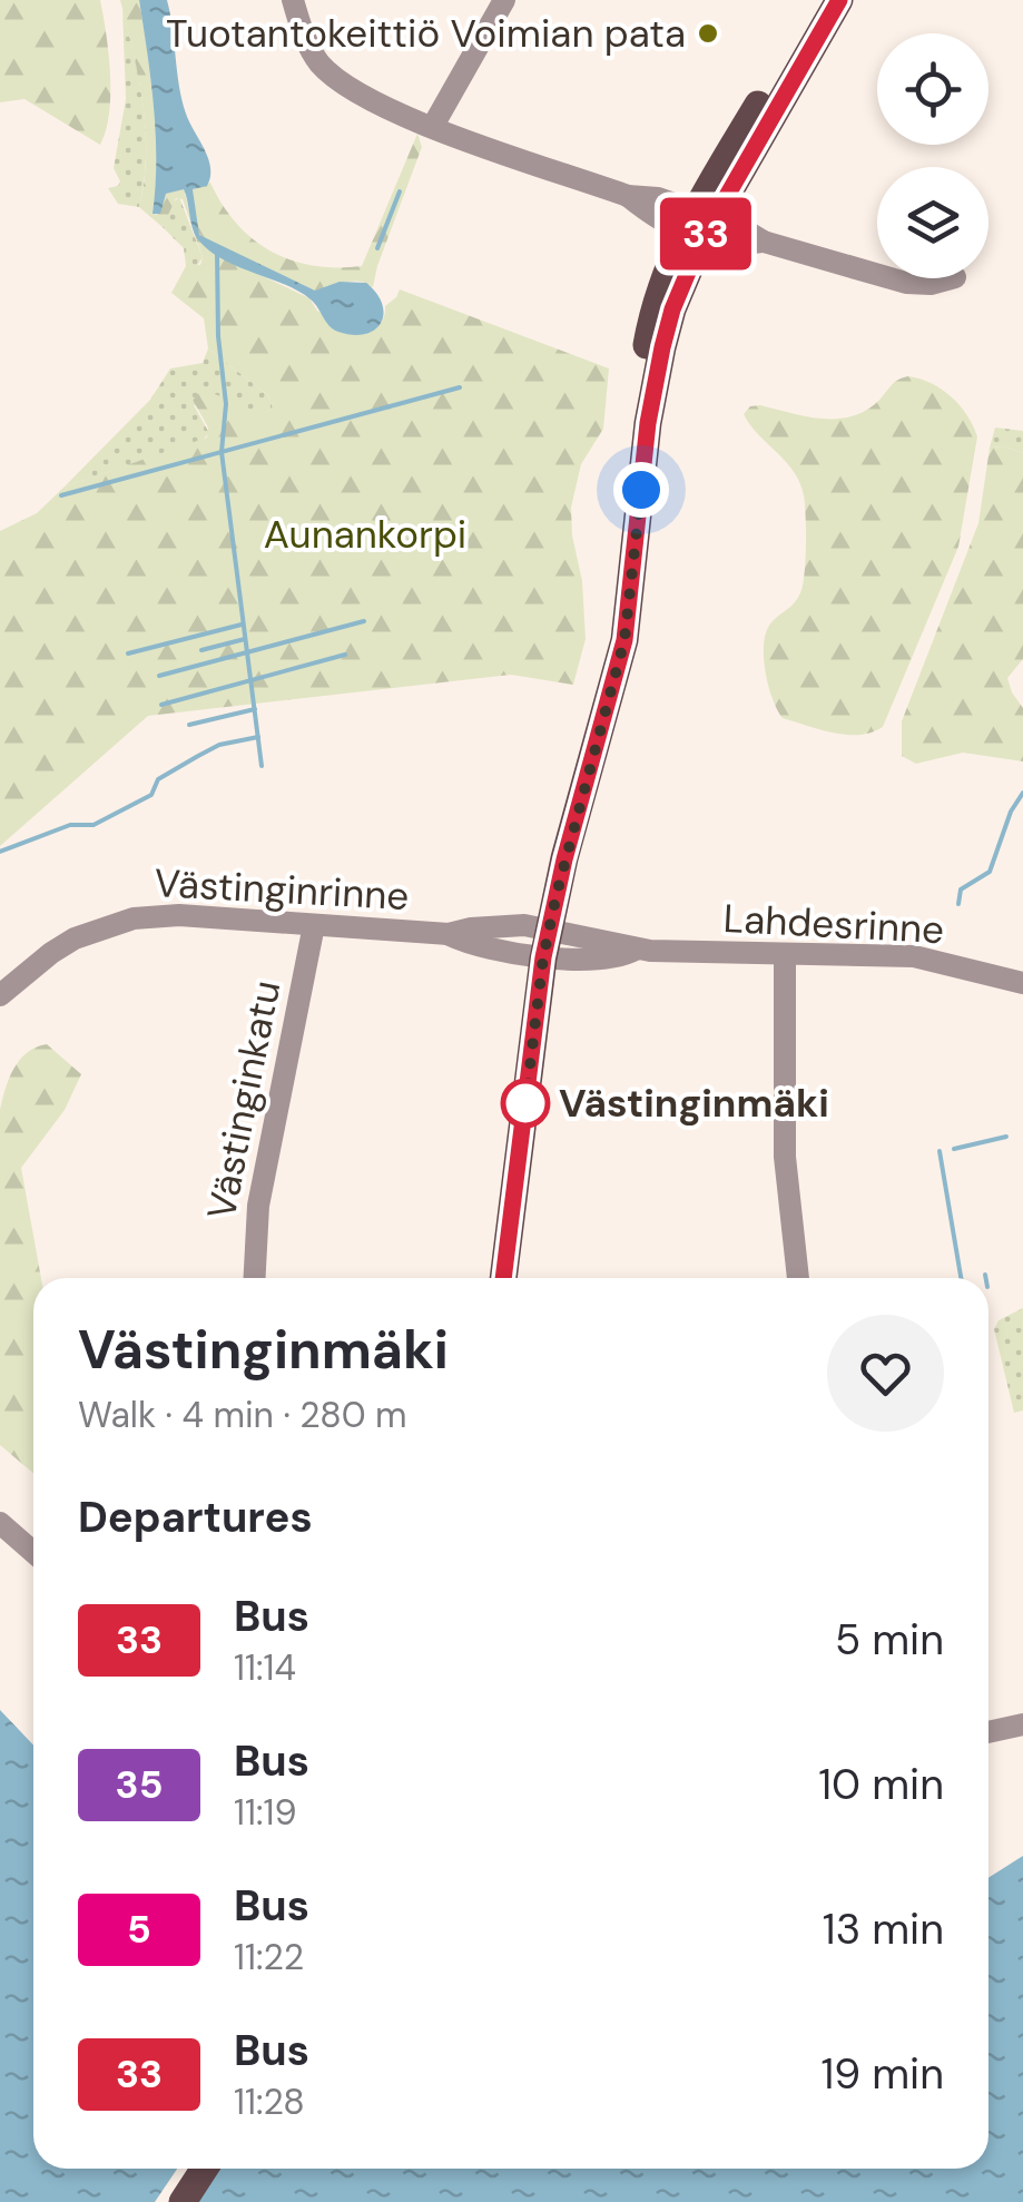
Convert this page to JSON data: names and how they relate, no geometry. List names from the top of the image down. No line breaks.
{"streets":{"street":["Västinginrinne","Lahdesrinne","Västinginkatu"]},"crossings":[["Västinginrinne","Lahdesrinne"],["Västinginrinne","Västinginkatu"]],"parks":["Aunankorpi"],"places":["Tuotantokeittiö Voimian pata","Västinginmäki"],"lines":["bus line 33"],"page":{"on_map":"33","heading":[["Västinginmäki","Walk · 4 min · 280 m"],"Departures"],"list":[{"mark":"33","name":"Bus","note":"11:14","value":"5 min"},{"mark":"35","name":"Bus","note":"11:19","value":"10 min"},{"mark":"5","name":"Bus","note":"11:22","value":"13 min"},{"mark":"33","name":"Bus","note":"11:28","value":"19 min"}]}}
